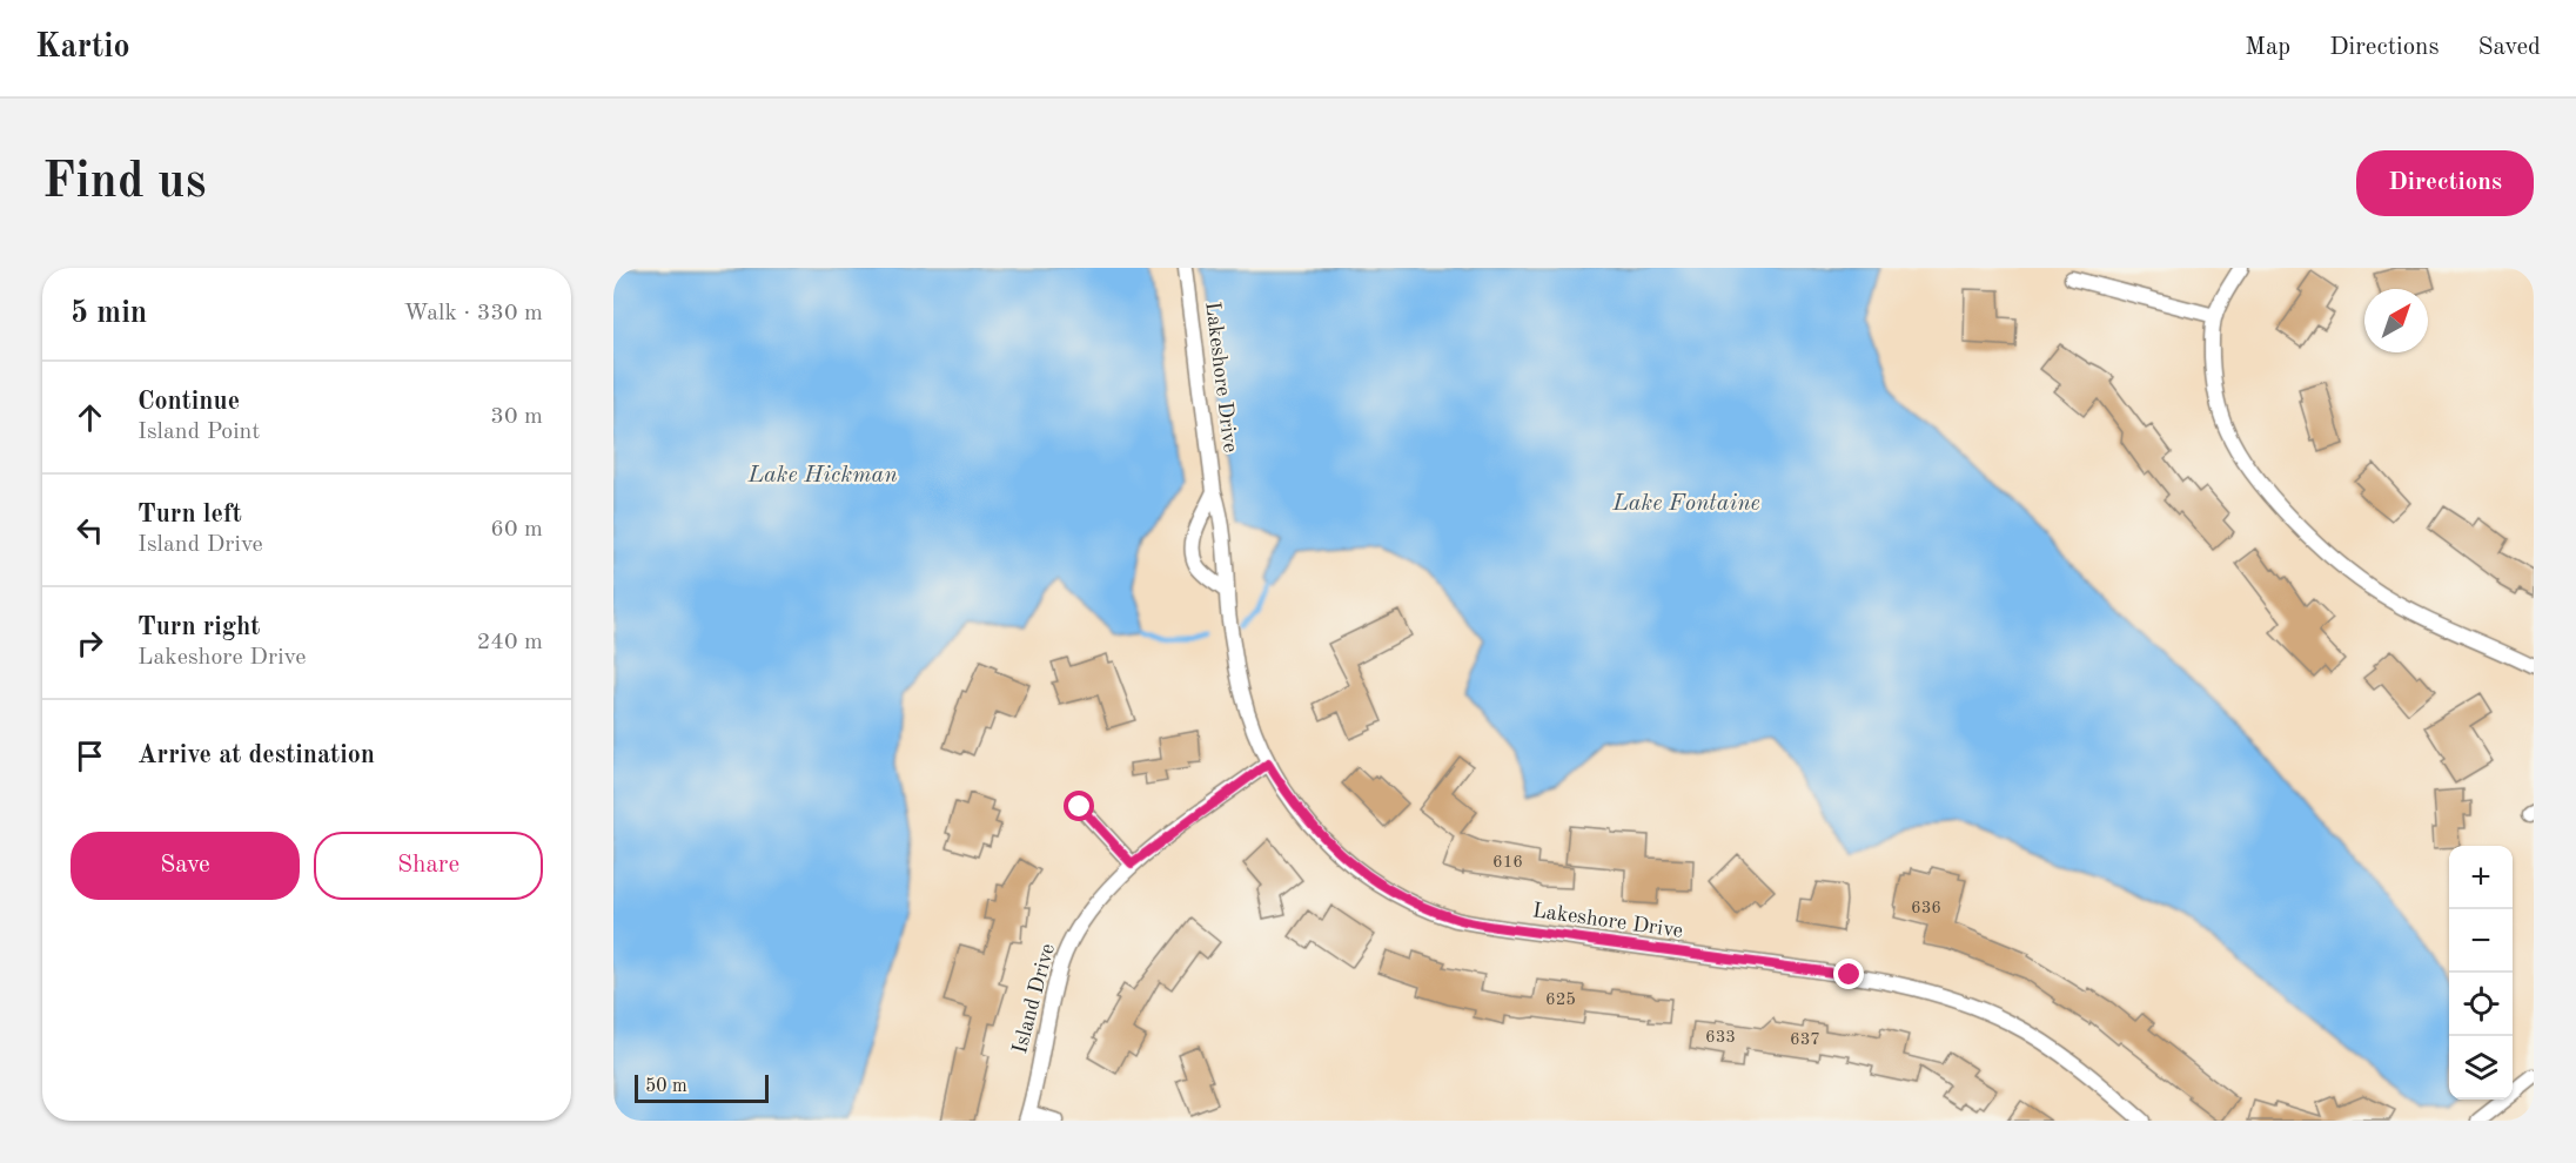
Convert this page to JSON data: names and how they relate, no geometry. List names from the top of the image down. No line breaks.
{"streets":{"street":["Lakeshore Drive","Island Drive"]},"crossings":[["Lakeshore Drive","Island Drive"]],"water":["Lake Hickman","Lake Fontaine"],"house_numbers":["616","636","625","633","637"],"scale_bar":"50 m","north":"top right","page":{"header":"Kartio","nav":["Map","Directions","Saved"],"buttons":["Directions",["Save","Share"]],"title":"Find us","heading":["5 min","Walk · 330 m"],"list":[["Continue","Island Point","30 m"],["Turn left","Island Drive","60 m"],["Turn right","Lakeshore Drive","240 m"],"Arrive at destination"],"map_buttons":["+","−"],"scale":"50 m"}}
